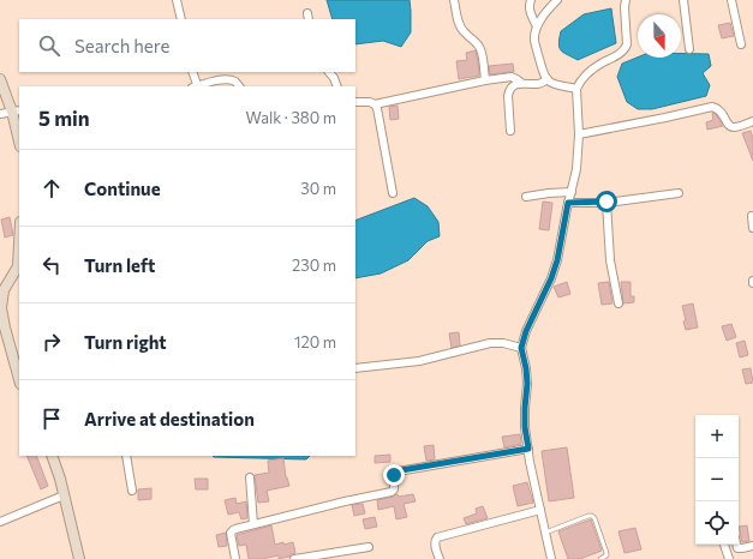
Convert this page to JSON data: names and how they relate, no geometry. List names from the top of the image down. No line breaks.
{"north":"bottom","page":{"search":"Search here","heading":["5 min","Walk · 380 m"],"list":[["Continue","30 m"],["Turn left","230 m"],["Turn right","120 m"],"Arrive at destination"],"map_buttons":["+","−"]}}
